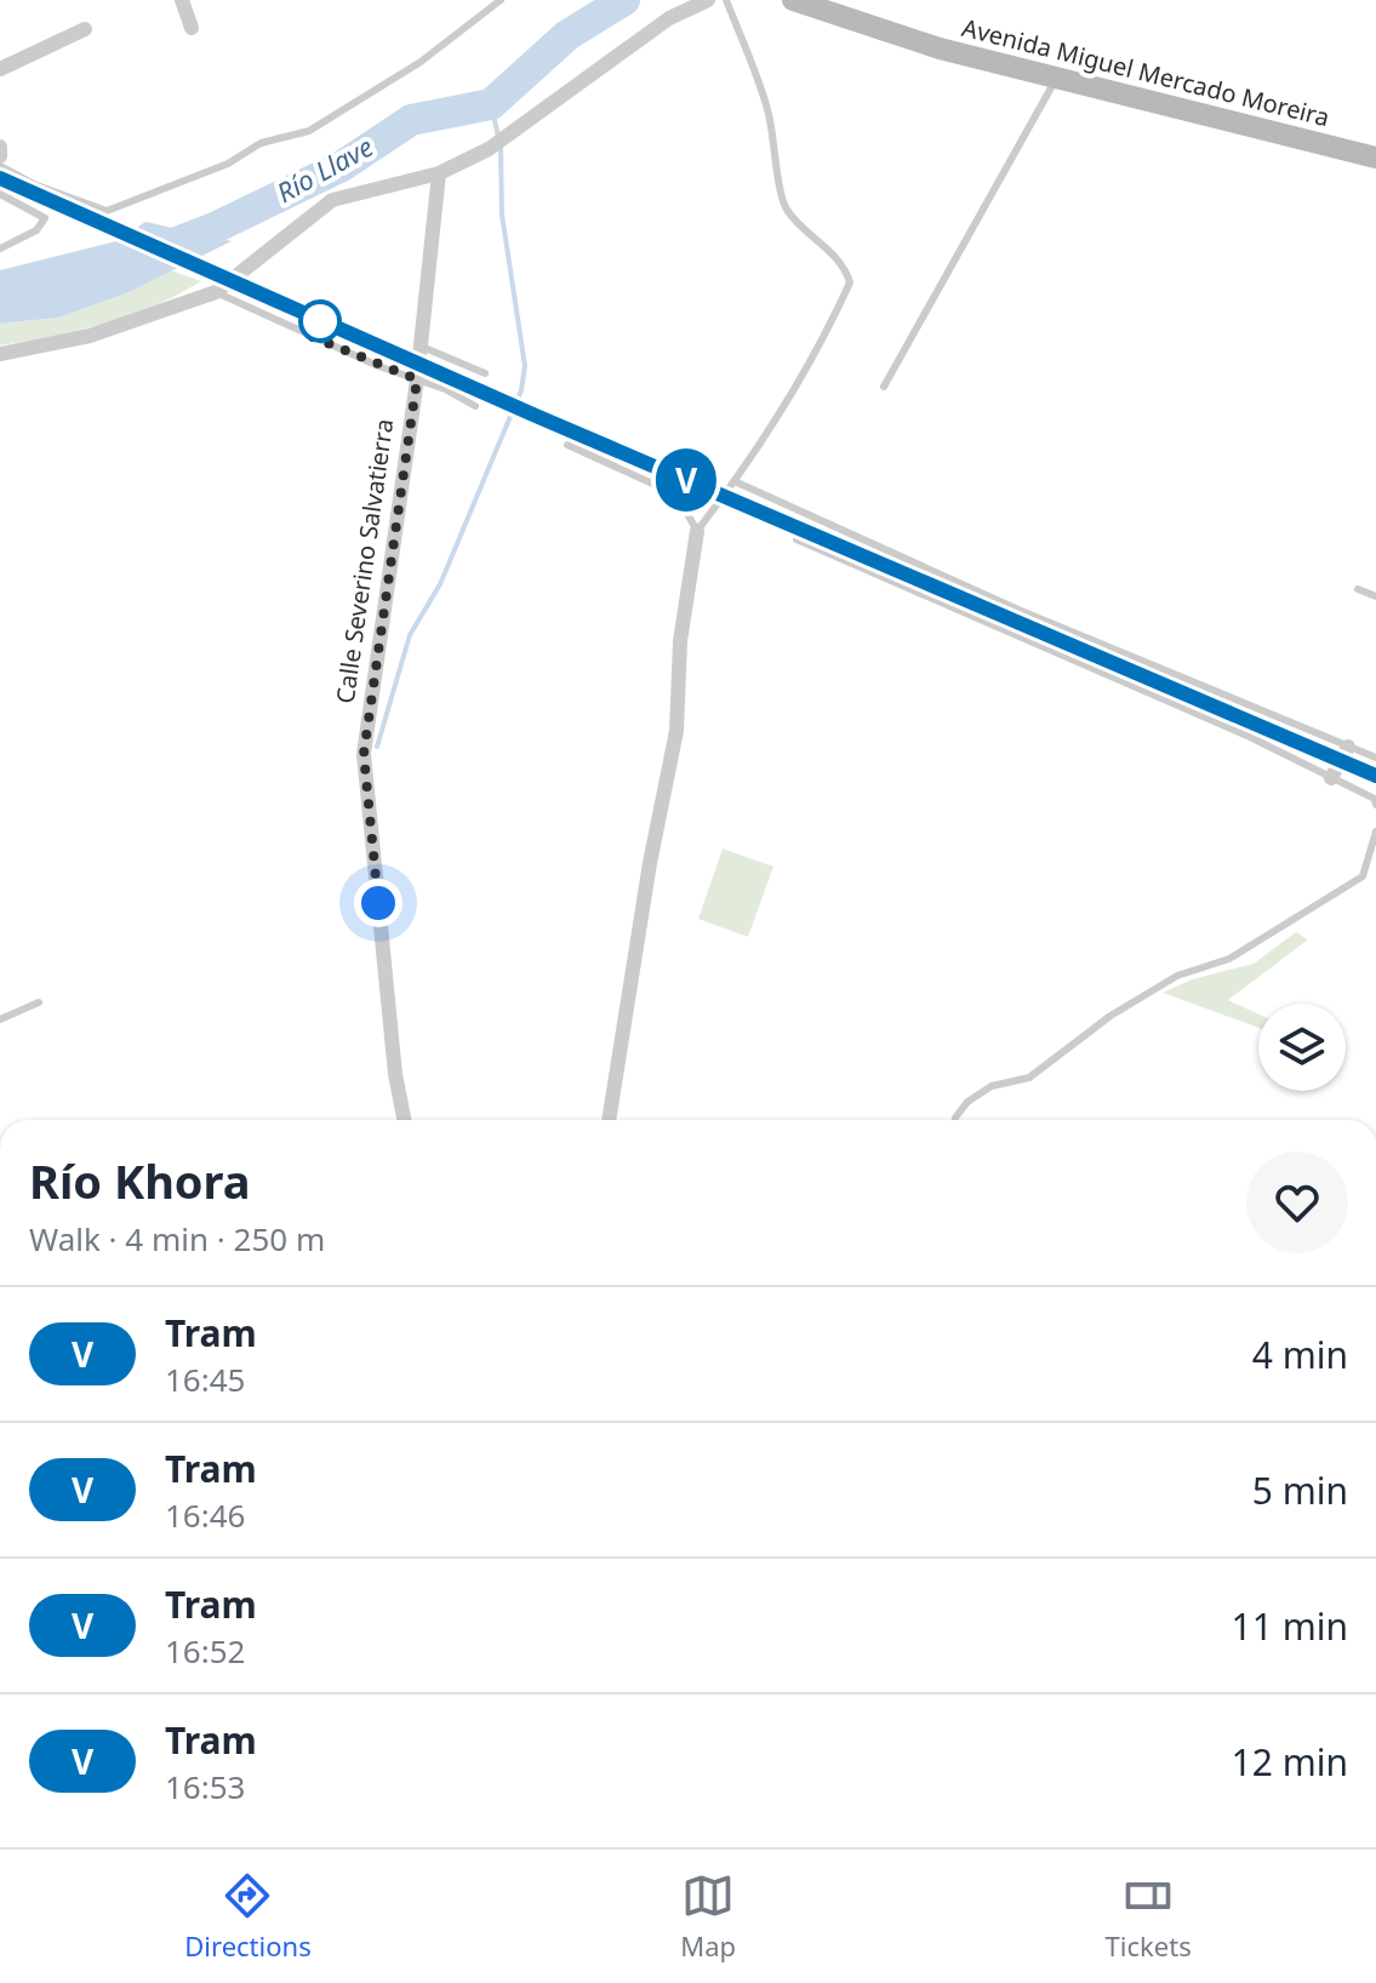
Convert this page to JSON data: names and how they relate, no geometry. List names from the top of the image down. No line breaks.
{"streets":{"main road":["Avenida Miguel Mercado Moreira"],"street":["Calle Severino Salvatierra"]},"water":["Río Llave"],"lines":["tram line V"],"page":{"on_map":"V","heading":["Río Khora","Walk · 4 min · 250 m"],"list":[{"mark":"V","name":"Tram","note":"16:45","value":"4 min"},{"mark":"V","name":"Tram","note":"16:46","value":"5 min"},{"mark":"V","name":"Tram","note":"16:52","value":"11 min"},{"mark":"V","name":"Tram","note":"16:53","value":"12 min"}],"tabs":["Directions","Map","Tickets"]}}
